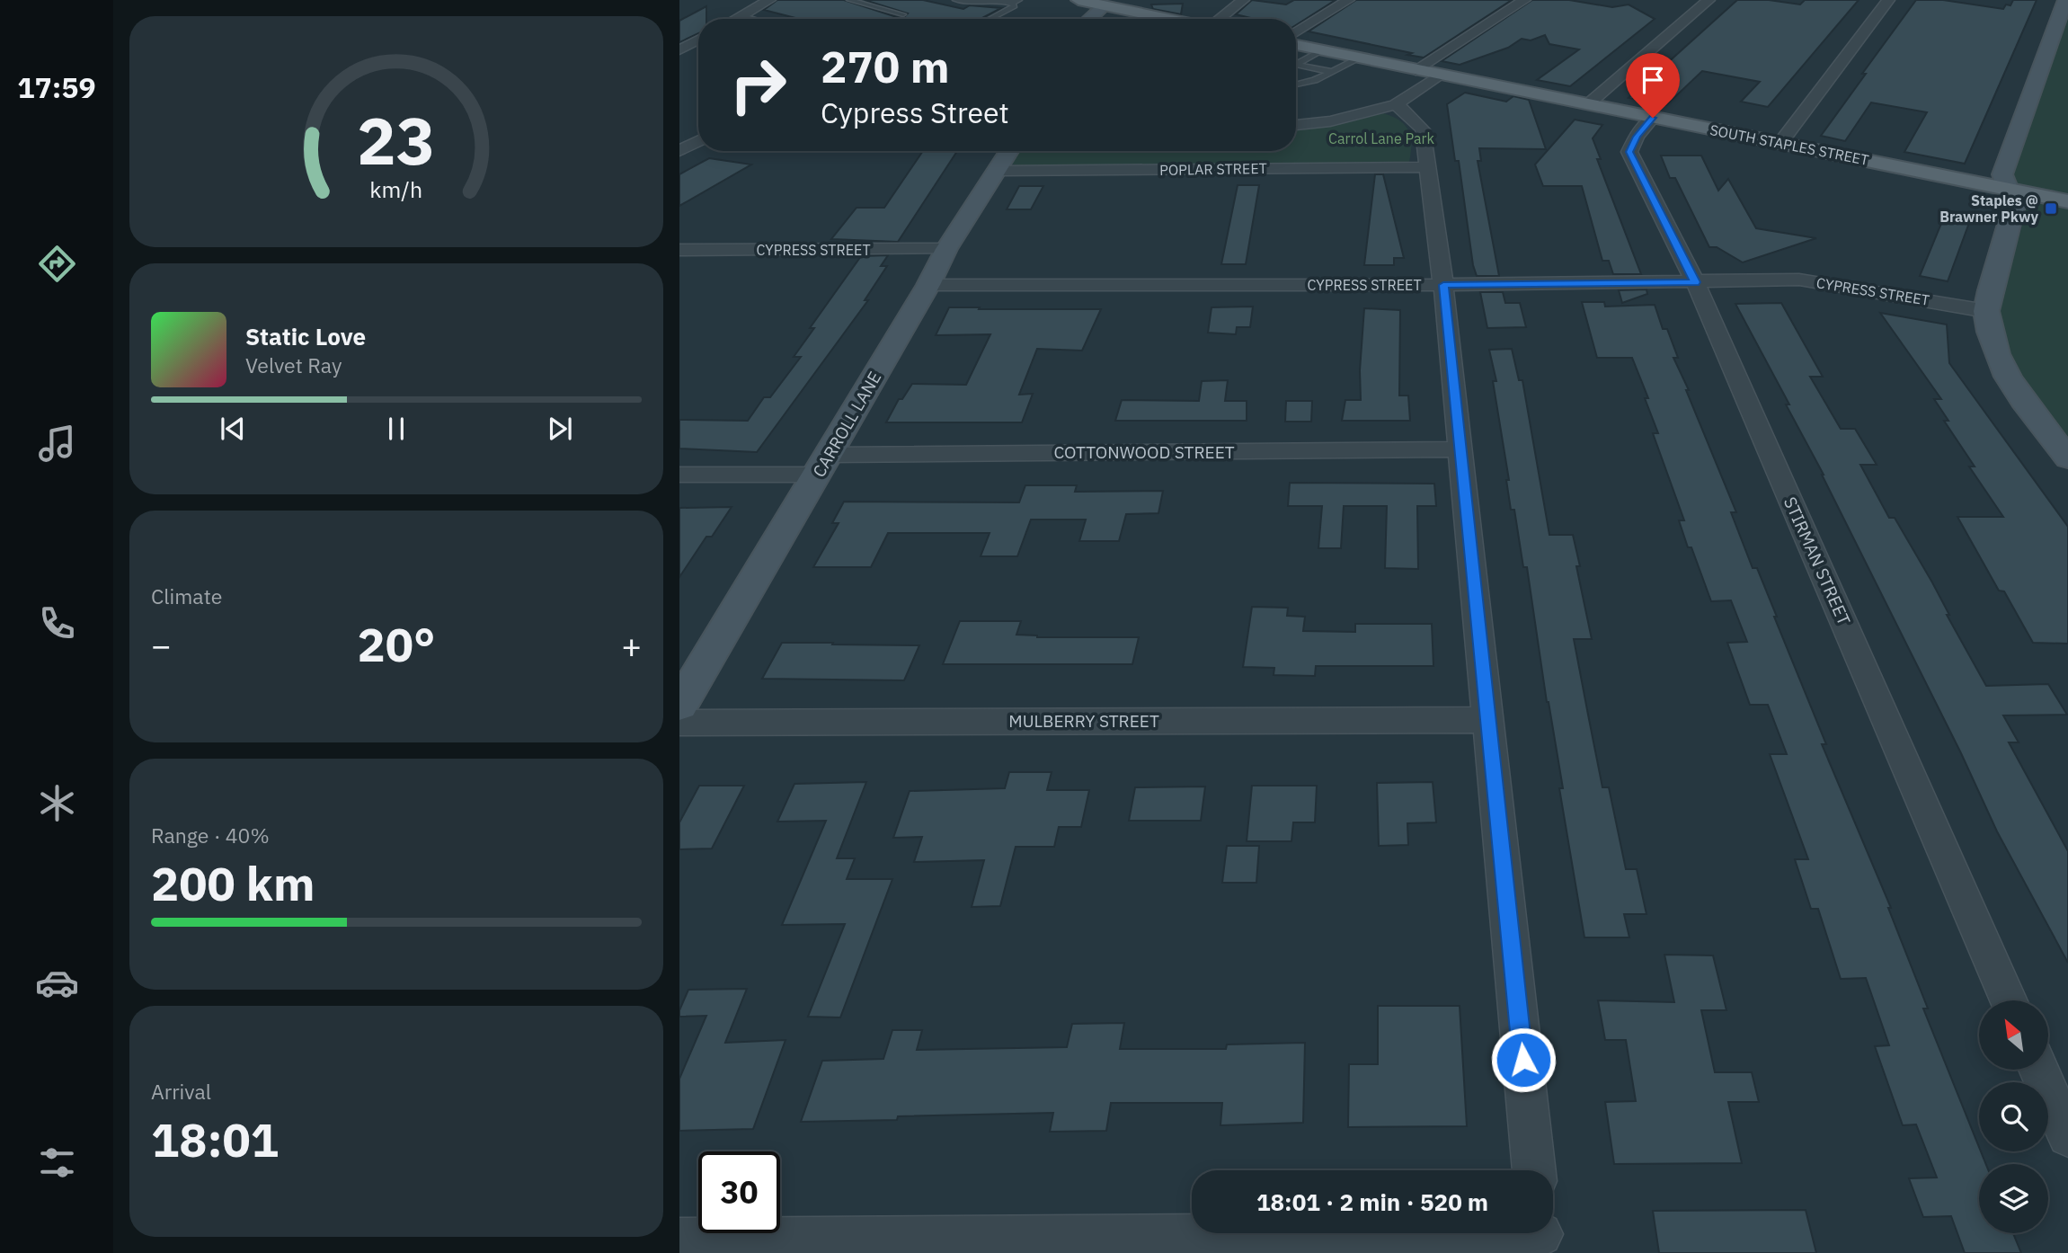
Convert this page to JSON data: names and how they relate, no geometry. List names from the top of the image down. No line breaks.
{"streets":{"main road":["SOUTH STAPLES STREET"],"street":["POPLAR STREET","CYPRESS STREET","CARROLL LANE","COTTONWOOD STREET","STIRMAN STREET","MULBERRY STREET"]},"crossings":[["SOUTH STAPLES STREET","STIRMAN STREET"],["POPLAR STREET","CARROLL LANE"],["CYPRESS STREET","CARROLL LANE"],["CYPRESS STREET","STIRMAN STREET"],["CARROLL LANE","COTTONWOOD STREET"]],"parks":["Carrol Lane Park"],"places":{"transit":["Staples @ Brawner Pkwy"]},"north":"top left","page":{"tabs":"17:59","turn":["270 m","Cypress Street"],"song":["Static Love","Velvet Ray"],"tile":["Climate",["Range · 40%","200 km"],["Arrival","18:01"]],"heat":["−","20°","+"],"limit":"30","trip":"18:01 · 2 min · 520 m","gauge":["23","km/h"]}}
